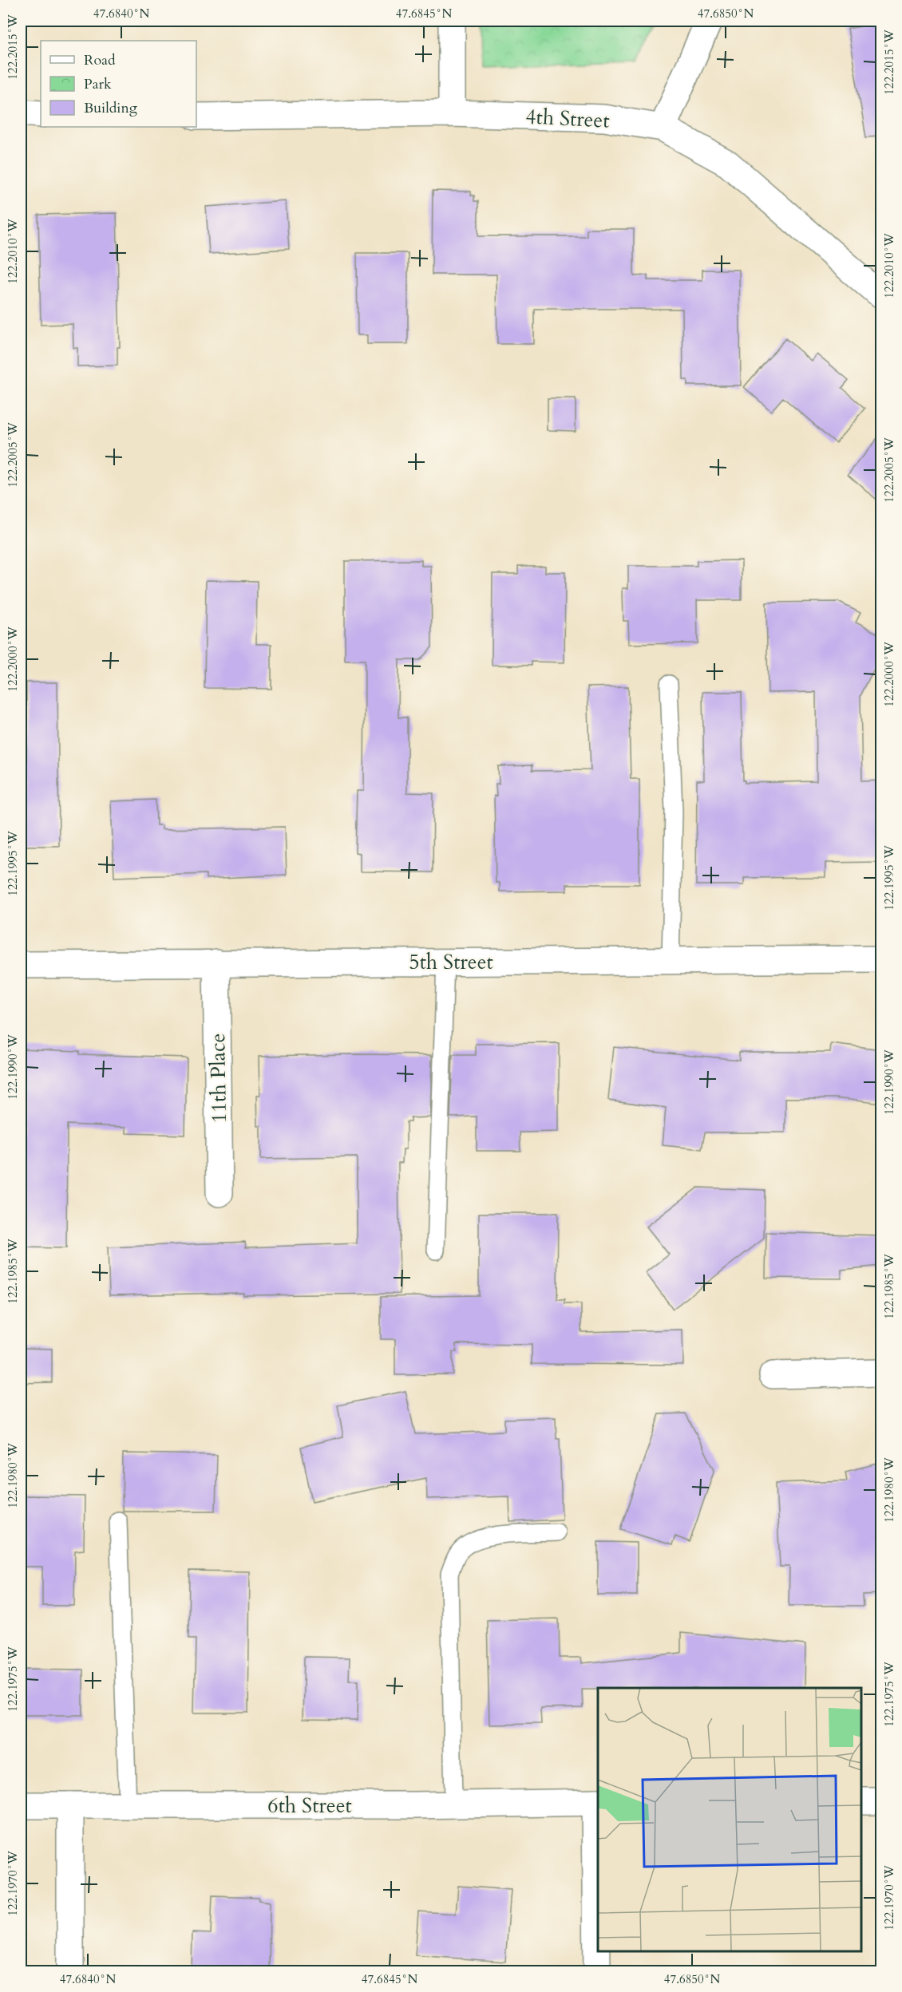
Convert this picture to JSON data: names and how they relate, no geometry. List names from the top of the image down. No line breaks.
{"streets":{"street":["4th Street","5th Street","11th Place","6th Street"]},"crossings":[["5th Street","11th Place"]],"legend":["Road","Park","Building"],"coordinates":["47.6840°N","47.6845°N","47.6850°N","122.2015°W","122.2010°W","122.2005°W","122.2000°W","122.1995°W","122.1990°W","122.1985°W","122.1980°W","122.1975°W","122.1970°W"]}
